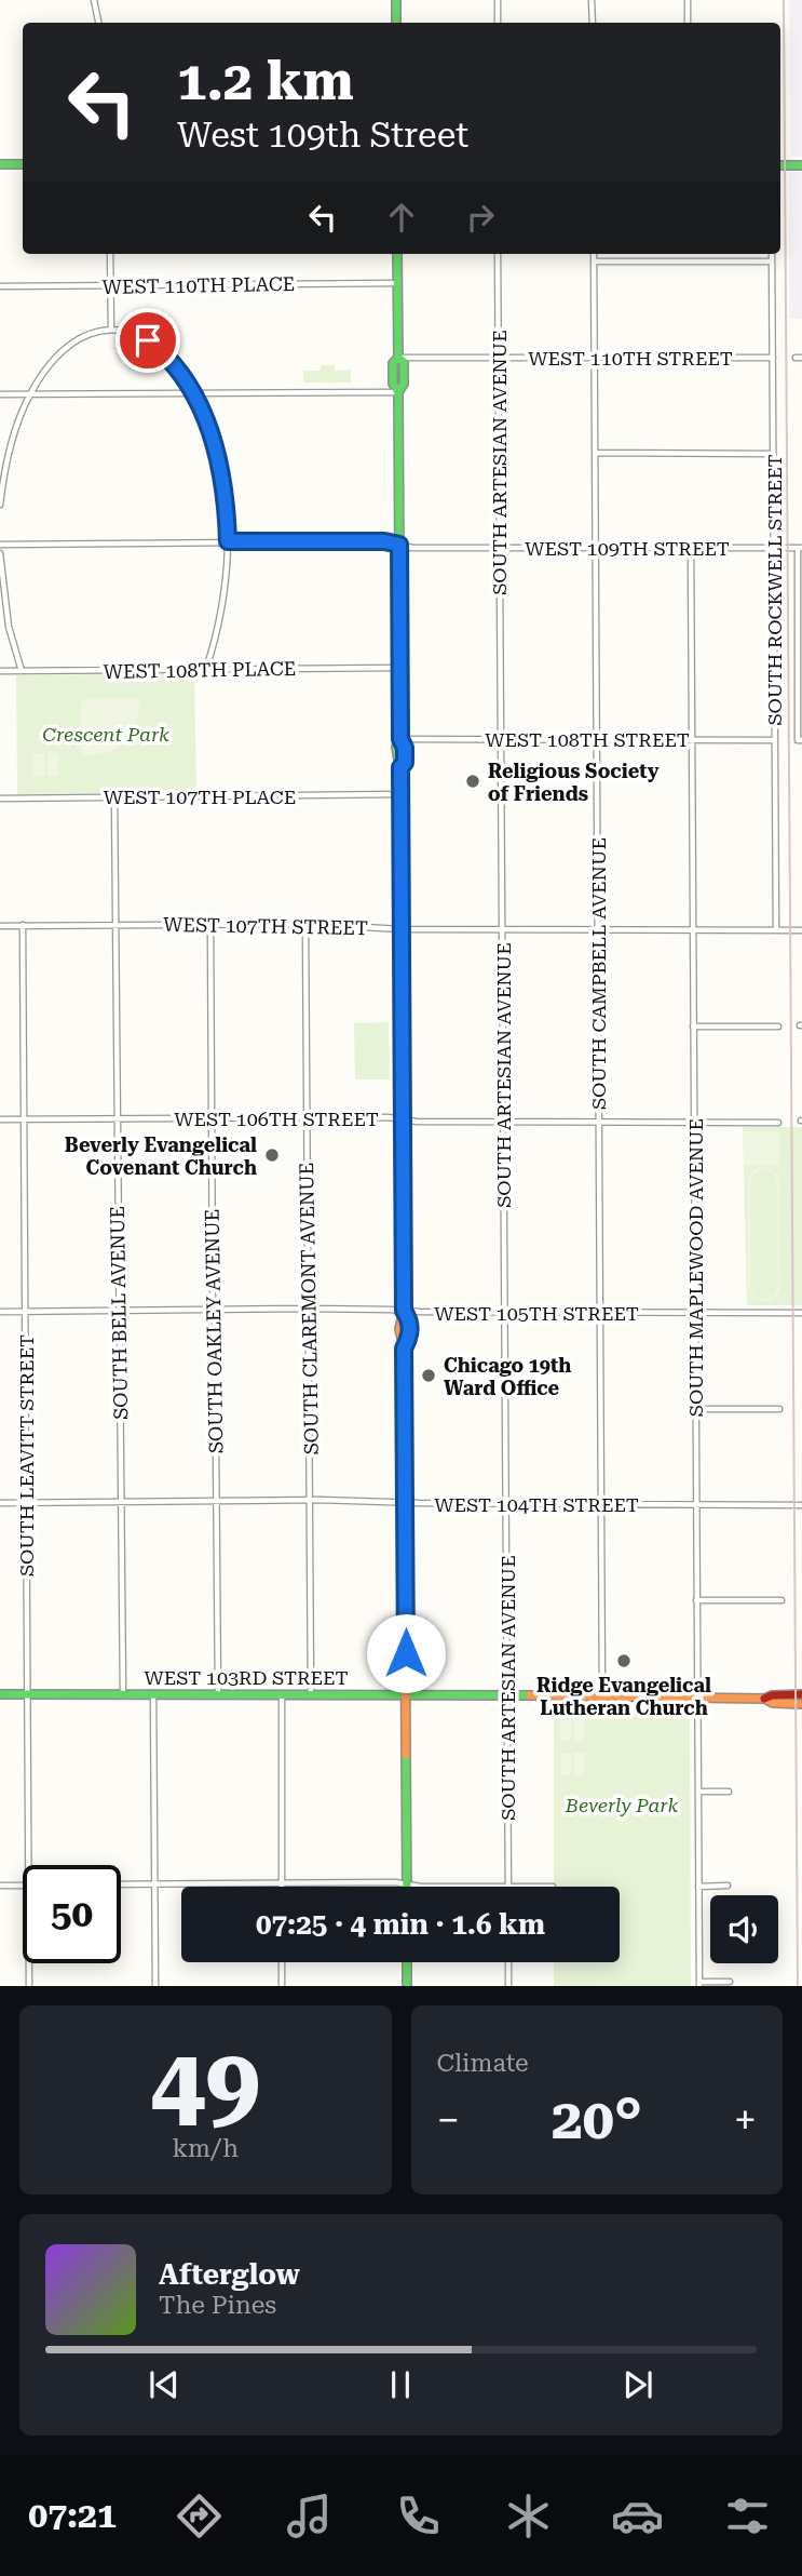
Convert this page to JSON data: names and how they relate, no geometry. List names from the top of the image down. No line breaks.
{"streets":{"main road":["WEST 103RD STREET"],"street":["WEST 110TH PLACE","WEST 110TH STREET","SOUTH ARTESIAN AVENUE","WEST 109TH STREET","SOUTH ROCKWELL STREET","WEST 108TH PLACE","WEST 108TH STREET","WEST 107TH PLACE","WEST 107TH STREET","SOUTH CAMPBELL AVENUE","WEST 106TH STREET","SOUTH MAPLEWOOD AVENUE","SOUTH CLAREMONT AVENUE","SOUTH BELL AVENUE","WEST 105TH STREET","SOUTH OAKLEY AVENUE","SOUTH LEAVITT STREET","WEST 104TH STREET"]},"crossings":[["WEST 110TH STREET","SOUTH ARTESIAN AVENUE"],["WEST 110TH STREET","SOUTH ROCKWELL STREET"],["WEST 110TH STREET","SOUTH CAMPBELL AVENUE"],["SOUTH ARTESIAN AVENUE","WEST 109TH STREET"],["SOUTH ARTESIAN AVENUE","WEST 108TH STREET"],["SOUTH ARTESIAN AVENUE","WEST 107TH STREET"],["SOUTH ARTESIAN AVENUE","WEST 106TH STREET"],["SOUTH ARTESIAN AVENUE","WEST 105TH STREET"],["SOUTH ARTESIAN AVENUE","WEST 104TH STREET"],["SOUTH ARTESIAN AVENUE","WEST 103RD STREET"],["WEST 109TH STREET","SOUTH ROCKWELL STREET"],["WEST 109TH STREET","SOUTH CAMPBELL AVENUE"],["WEST 109TH STREET","SOUTH MAPLEWOOD AVENUE"],["SOUTH ROCKWELL STREET","WEST 108TH STREET"],["SOUTH ROCKWELL STREET","WEST 107TH STREET"],["WEST 108TH STREET","SOUTH CAMPBELL AVENUE"],["WEST 108TH STREET","SOUTH MAPLEWOOD AVENUE"],["WEST 107TH PLACE","SOUTH BELL AVENUE"],["WEST 107TH STREET","SOUTH CAMPBELL AVENUE"],["WEST 107TH STREET","SOUTH MAPLEWOOD AVENUE"],["WEST 107TH STREET","SOUTH CLAREMONT AVENUE"],["WEST 107TH STREET","SOUTH BELL AVENUE"],["WEST 107TH STREET","SOUTH OAKLEY AVENUE"],["WEST 107TH STREET","SOUTH LEAVITT STREET"],["SOUTH CAMPBELL AVENUE","WEST 106TH STREET"],["SOUTH CAMPBELL AVENUE","WEST 105TH STREET"],["SOUTH CAMPBELL AVENUE","WEST 104TH STREET"],["SOUTH CAMPBELL AVENUE","WEST 103RD STREET"],["WEST 106TH STREET","SOUTH MAPLEWOOD AVENUE"],["WEST 106TH STREET","SOUTH CLAREMONT AVENUE"],["WEST 106TH STREET","SOUTH BELL AVENUE"],["WEST 106TH STREET","SOUTH OAKLEY AVENUE"],["WEST 106TH STREET","SOUTH LEAVITT STREET"],["SOUTH MAPLEWOOD AVENUE","WEST 105TH STREET"],["SOUTH MAPLEWOOD AVENUE","WEST 104TH STREET"],["SOUTH MAPLEWOOD AVENUE","WEST 103RD STREET"],["SOUTH CLAREMONT AVENUE","WEST 105TH STREET"],["SOUTH CLAREMONT AVENUE","WEST 104TH STREET"],["SOUTH CLAREMONT AVENUE","WEST 103RD STREET"],["SOUTH BELL AVENUE","WEST 105TH STREET"],["SOUTH BELL AVENUE","WEST 104TH STREET"],["SOUTH BELL AVENUE","WEST 103RD STREET"],["WEST 105TH STREET","SOUTH OAKLEY AVENUE"],["WEST 105TH STREET","SOUTH LEAVITT STREET"],["SOUTH OAKLEY AVENUE","WEST 104TH STREET"],["SOUTH OAKLEY AVENUE","WEST 103RD STREET"],["SOUTH LEAVITT STREET","WEST 104TH STREET"],["SOUTH LEAVITT STREET","WEST 103RD STREET"]],"parks":["Crescent Park","Beverly Park"],"places":["Religious Society of Friends","Beverly Evangelical Covenant Church","Chicago 19th Ward Office","Ridge Evangelical Lutheran Church"],"page":{"turn":["1.2 km","West 109th Street"],"limit":"50","trip":"07:25 · 4 min · 1.6 km","tile":[["49","km/h"],"Climate"],"heat":["−","20°","+"],"song":["Afterglow","The Pines"],"tabs":"07:21"}}
